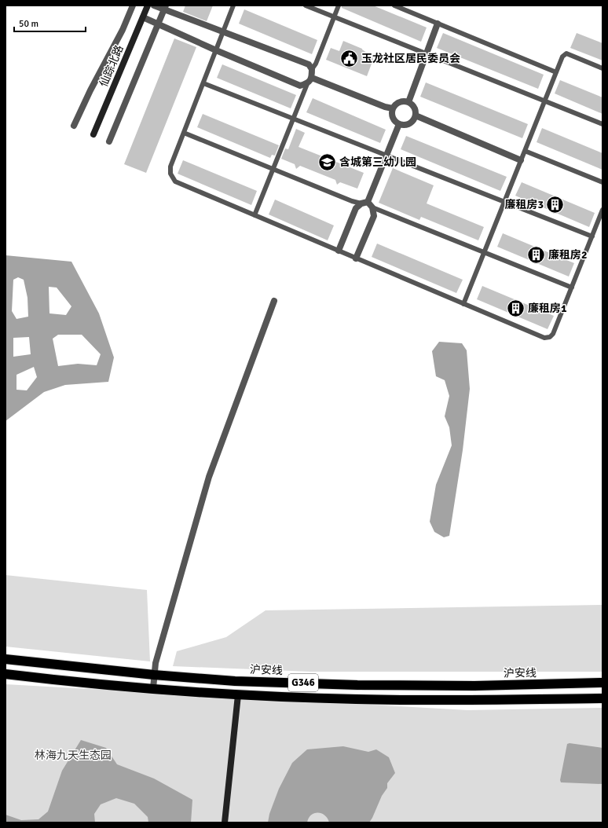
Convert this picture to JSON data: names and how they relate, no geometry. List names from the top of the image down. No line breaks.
{"streets":{"highway":["沪安线","G346"],"main road":["仙踪北路"]},"parks":["林海九天生态园"],"places":{"public building":["玉龙社区居民委员会"],"school or university":["含城第三幼儿园"],"building":["廉租房3","廉租房2","廉租房1"]},"scale_bar":"50 m"}
